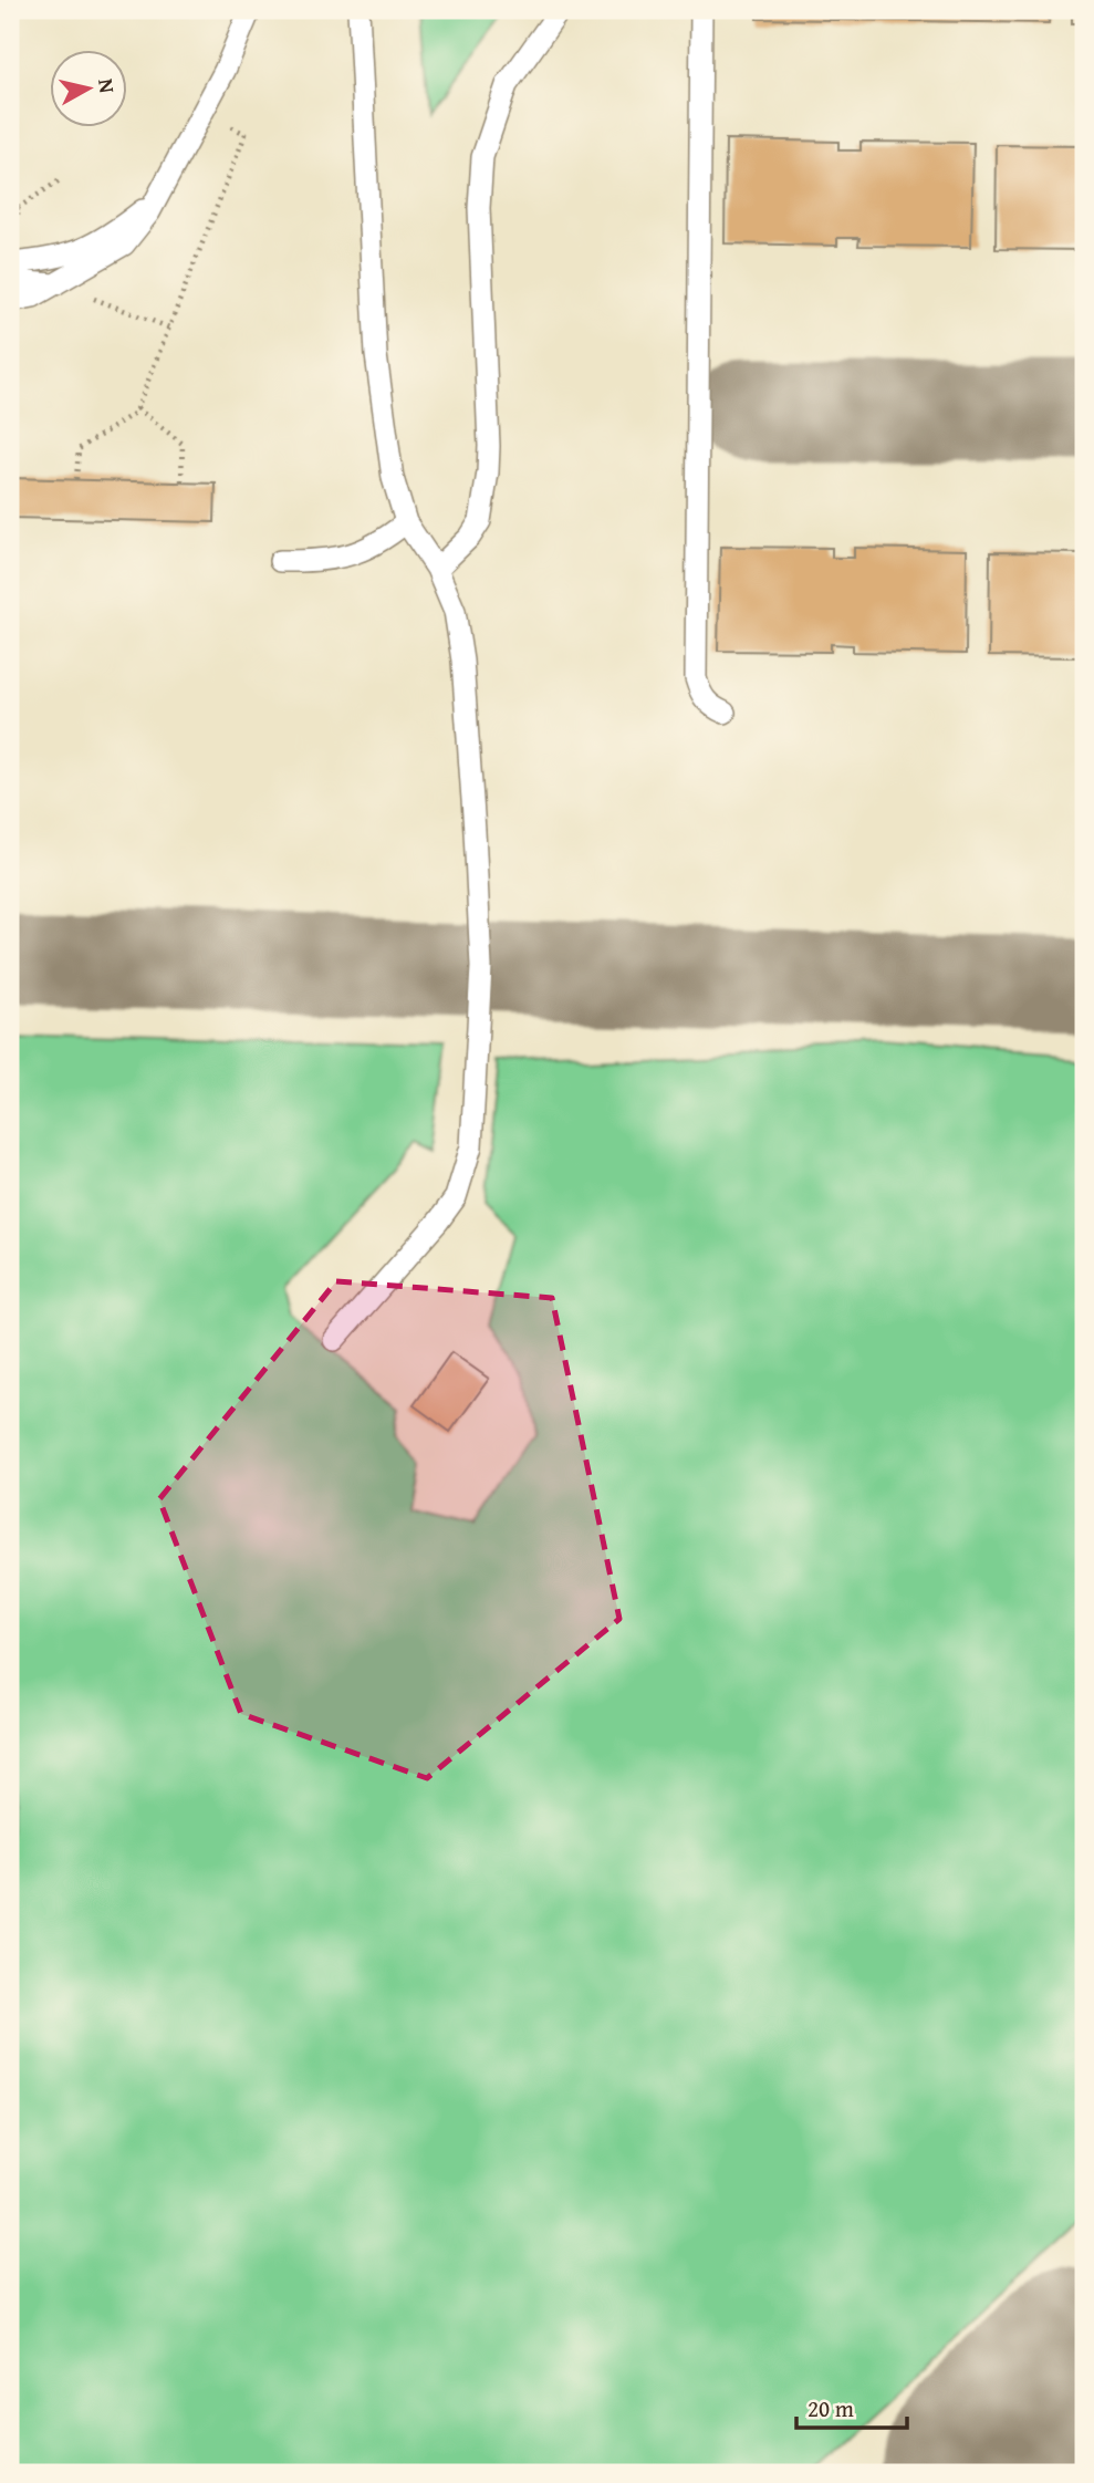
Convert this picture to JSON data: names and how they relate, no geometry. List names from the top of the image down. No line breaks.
{"scale_bar":"20 m","north":"right"}
